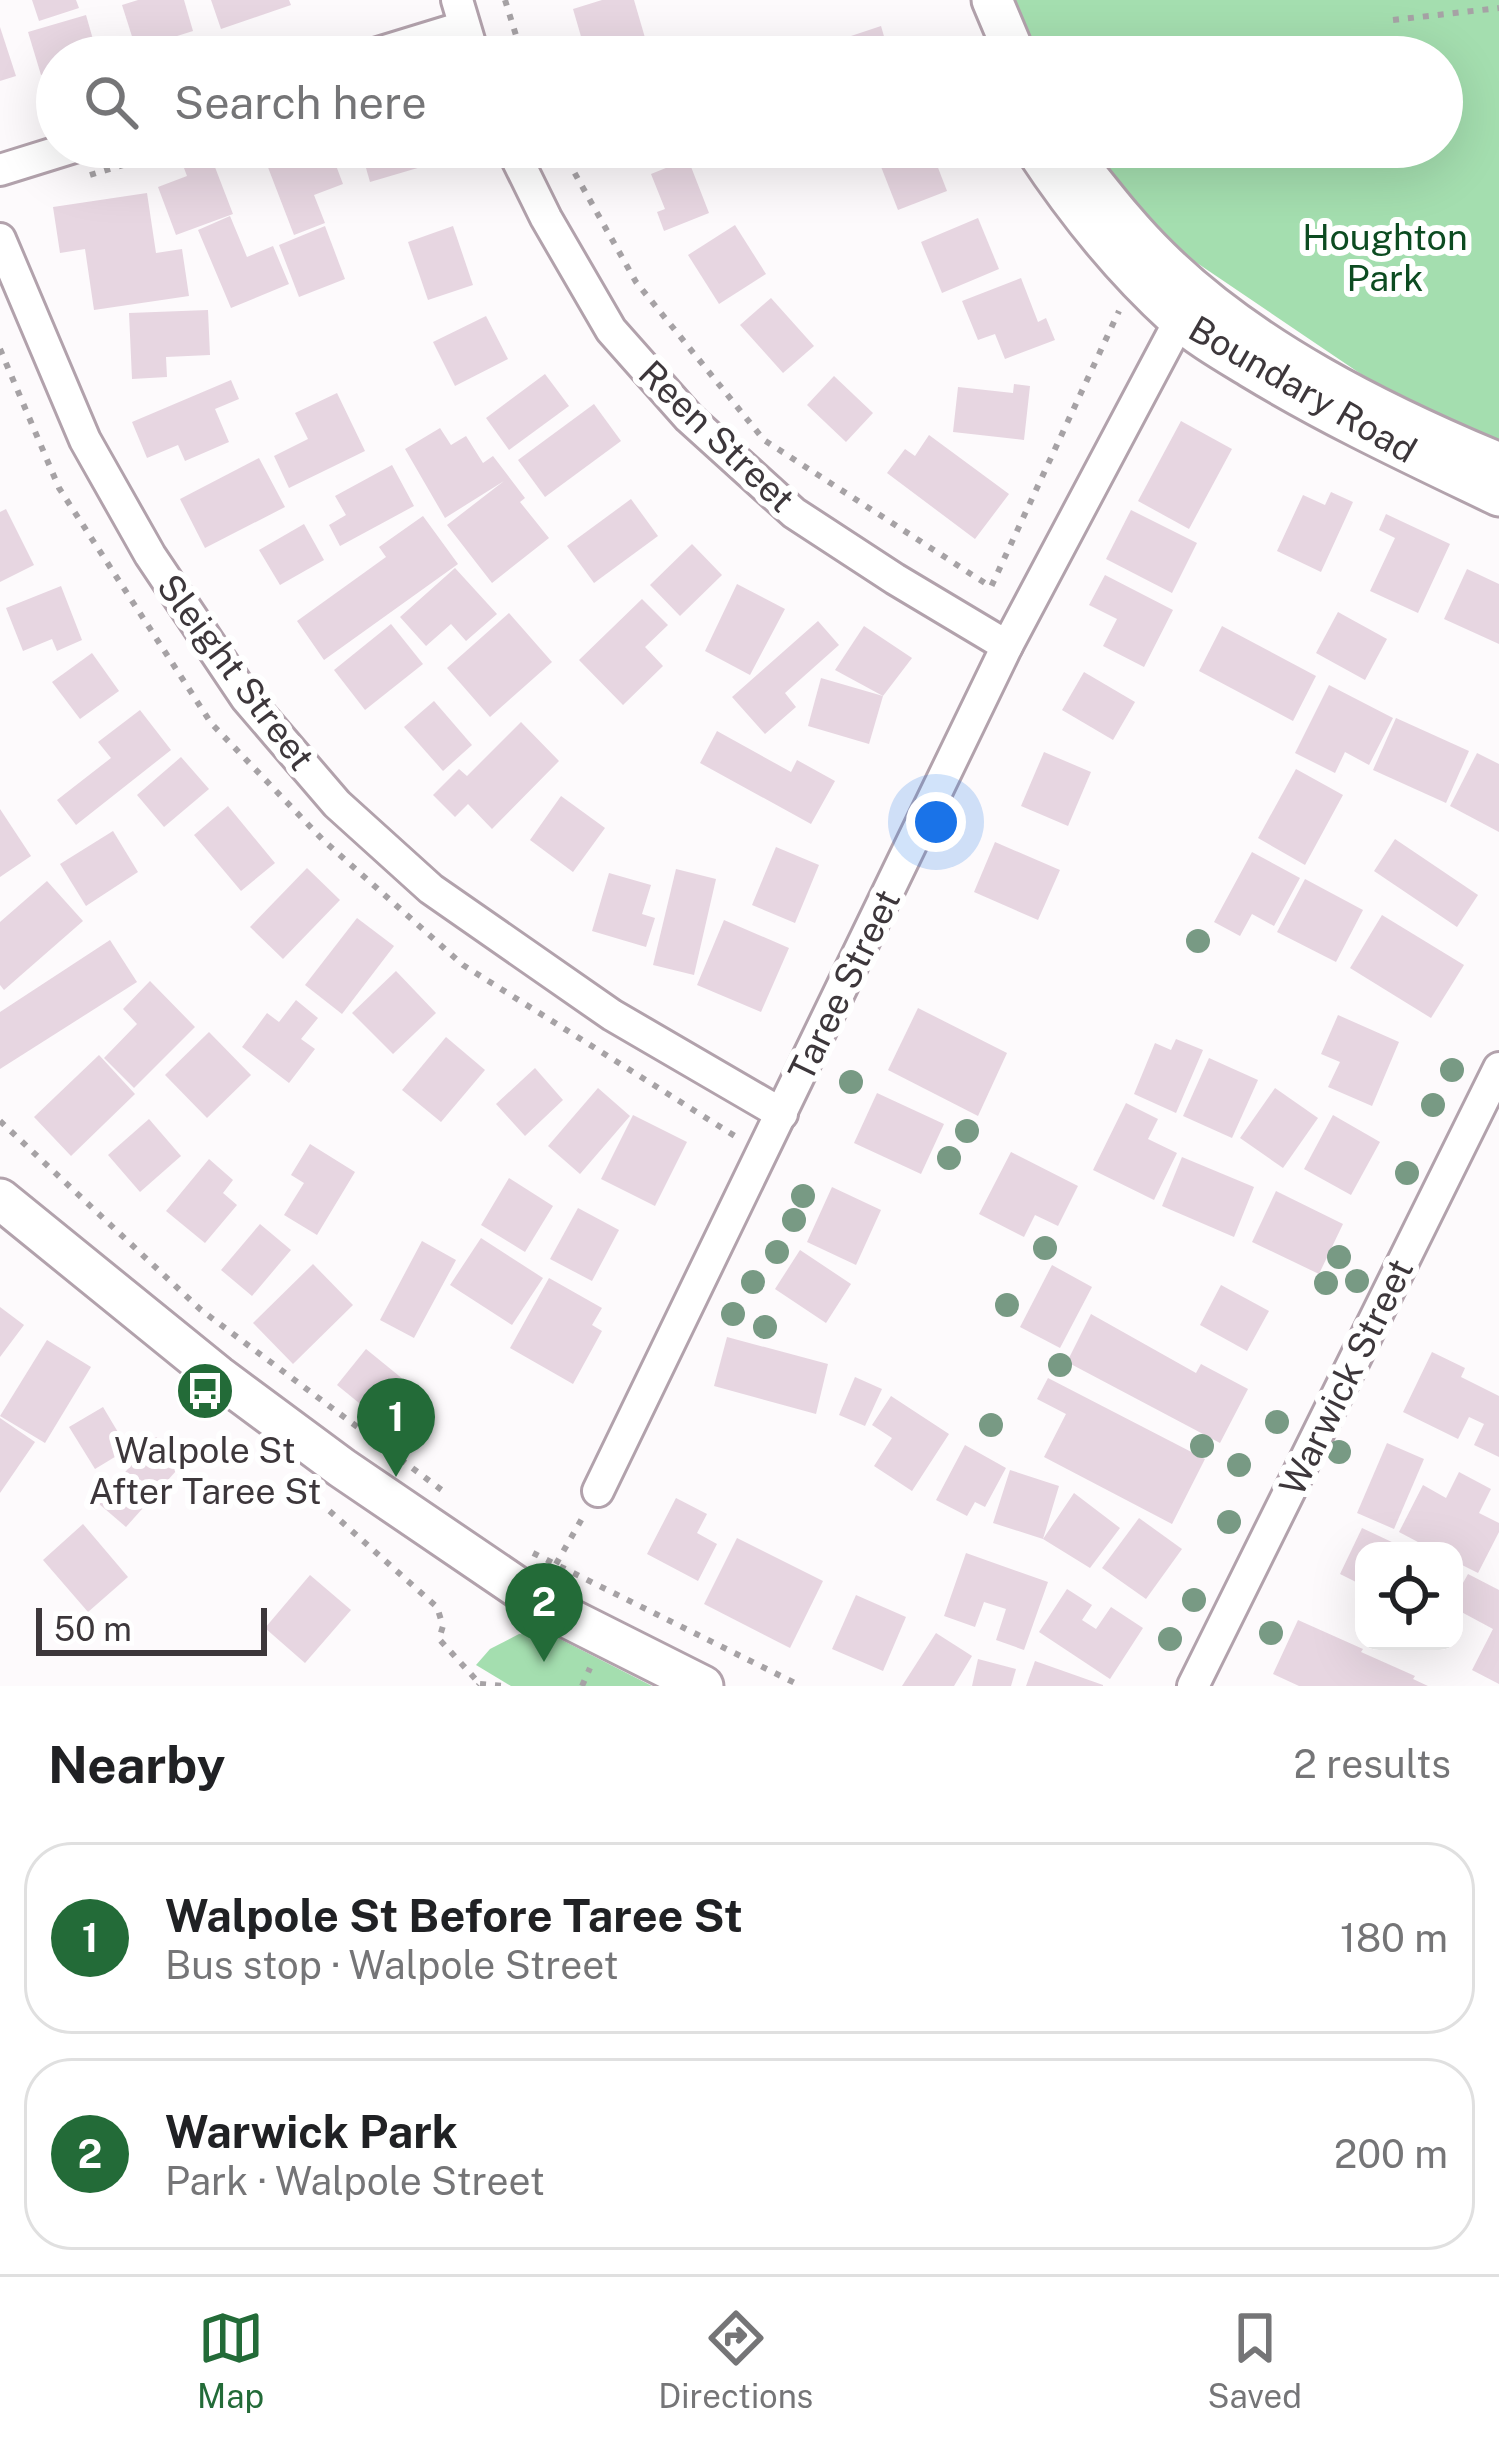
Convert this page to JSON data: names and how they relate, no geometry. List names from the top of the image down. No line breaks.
{"streets":{"street":["Boundary Road","Reen Street","Sleight Street","Taree Street","Warwick Street"]},"crossings":[["Boundary Road","Taree Street"],["Reen Street","Taree Street"],["Sleight Street","Taree Street"]],"parks":["Houghton Park"],"places":{"bus stop":["Walpole St After Taree St"]},"scale_bar":"50 m","page":{"search":"Search here","pins":["1","2"],"scale":"50 m","heading":["Nearby","2 results"],"list":[{"mark":"1","name":"Walpole St Before Taree St","note":"Bus stop · Walpole Street","value":"180 m"},{"mark":"2","name":"Warwick Park","note":"Park · Walpole Street","value":"200 m"}],"nav":["Map","Directions","Saved"]}}
